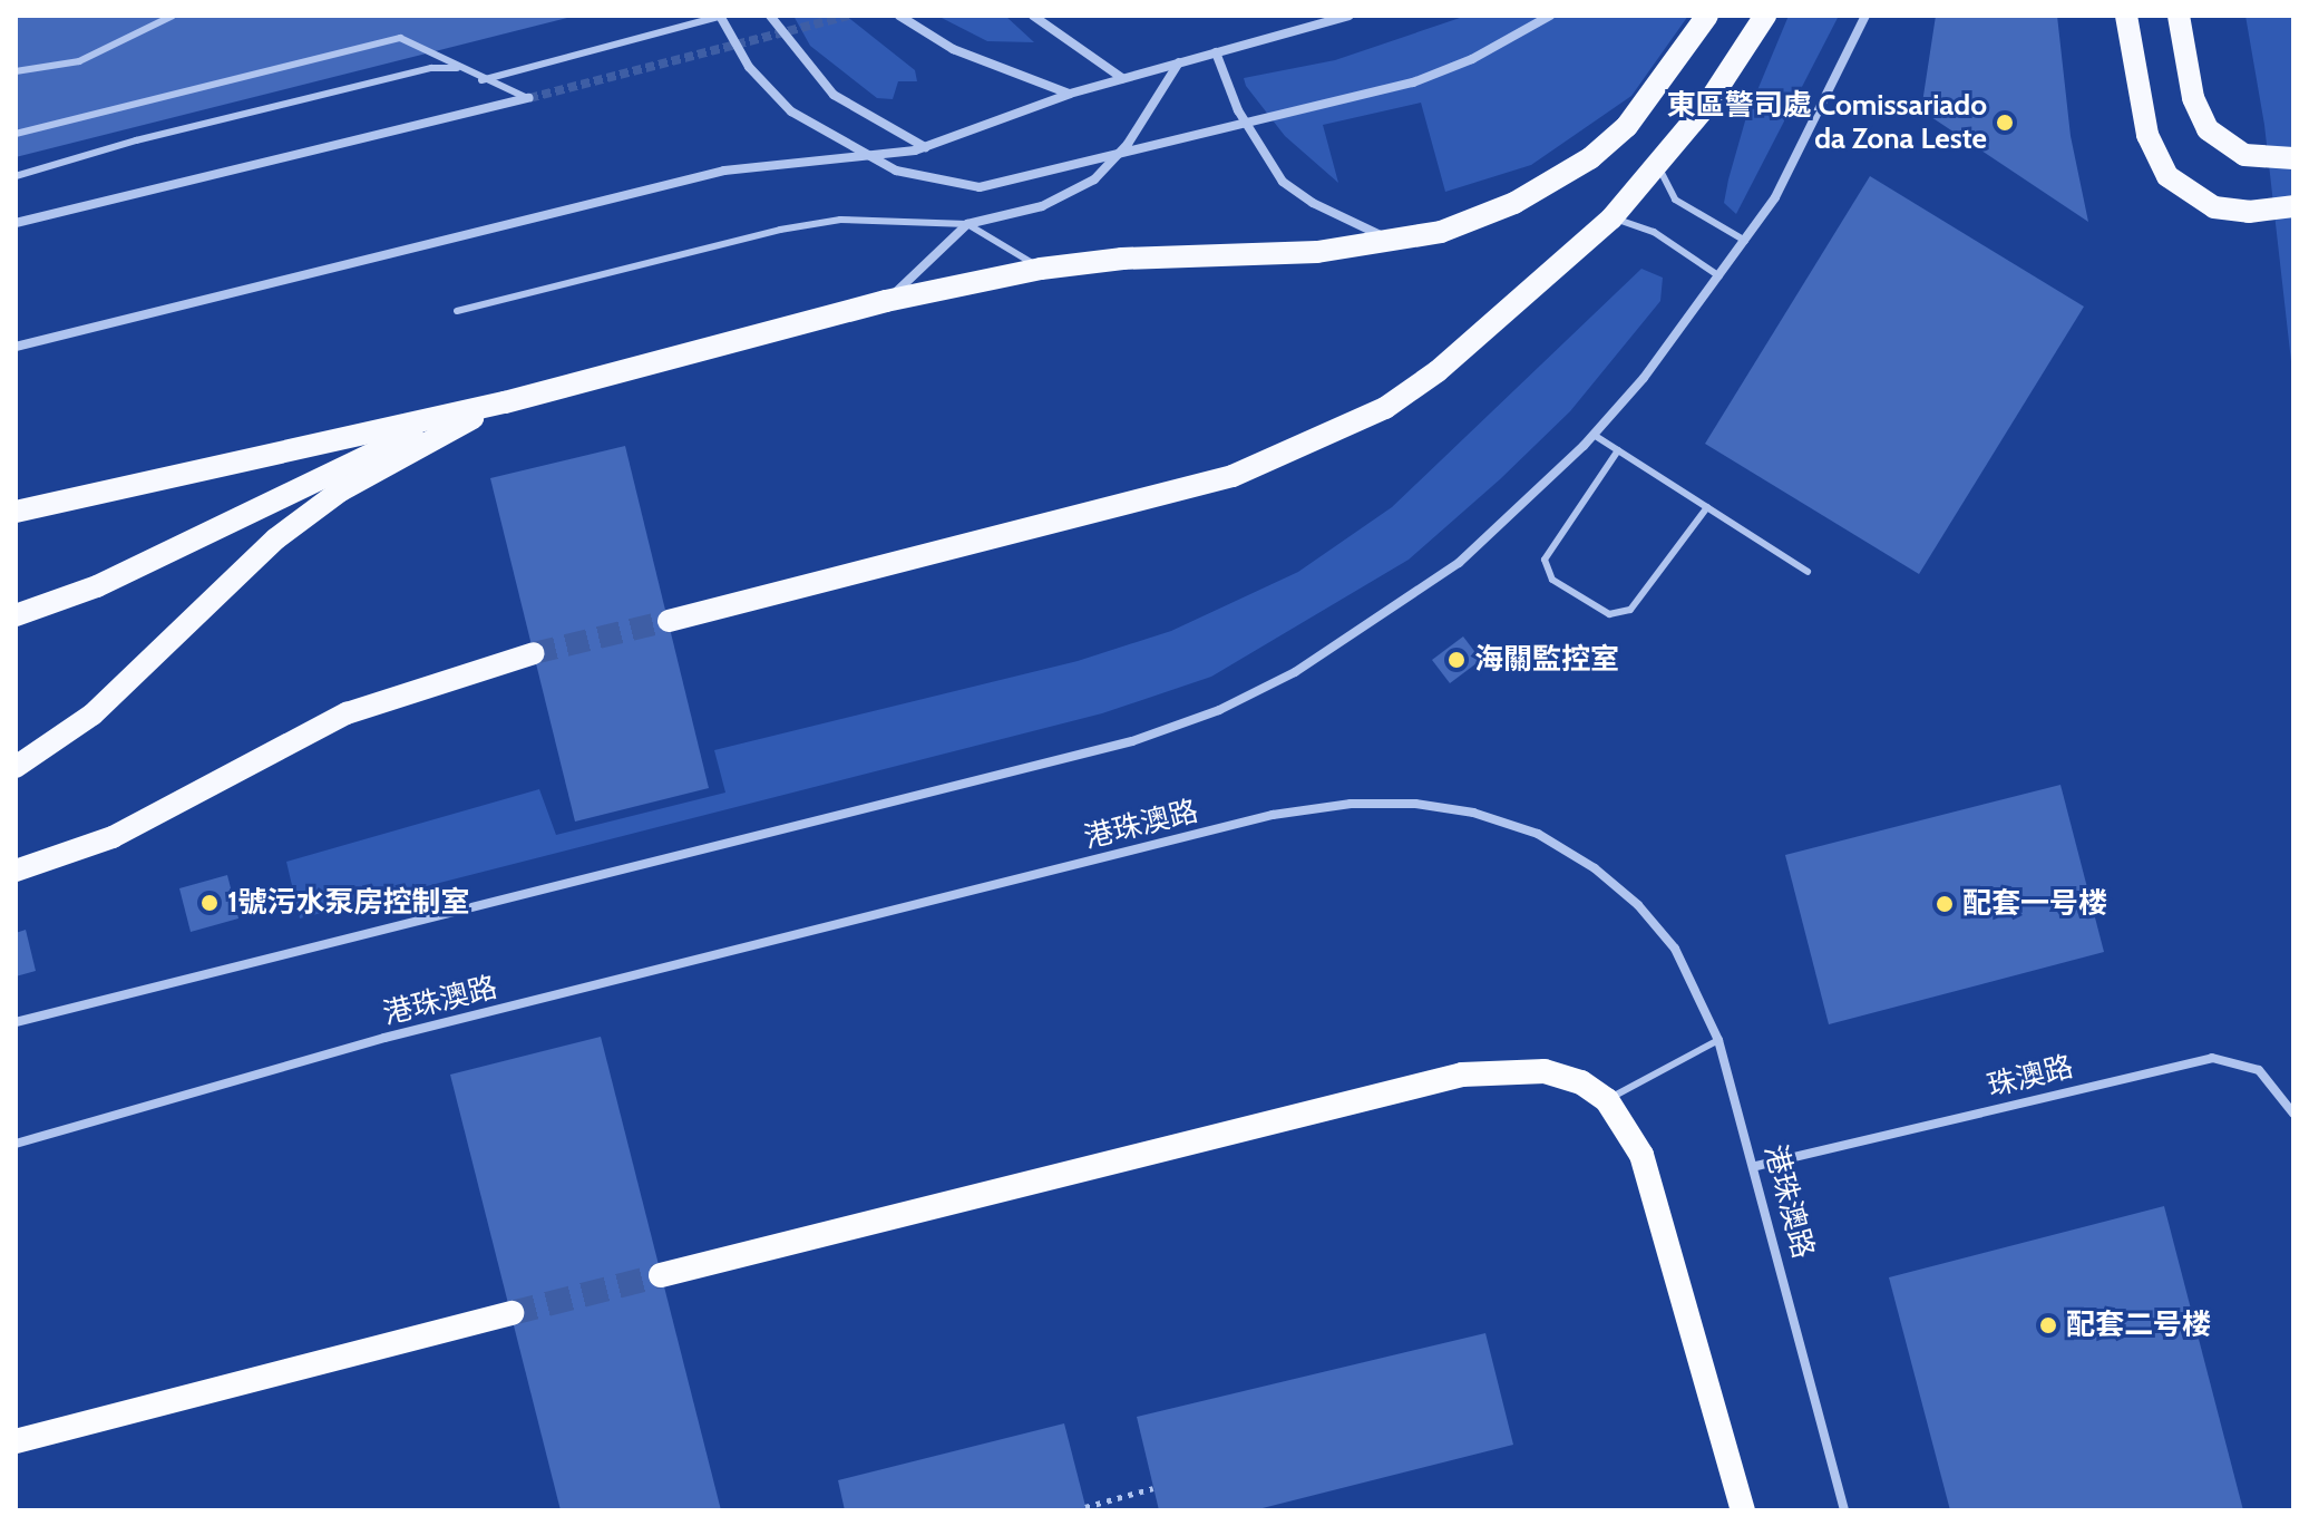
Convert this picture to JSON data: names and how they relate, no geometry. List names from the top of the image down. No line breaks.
{"streets":{"street":["港珠澳路","珠澳路"]},"crossings":[["港珠澳路","珠澳路"]],"places":["東區警司處 Comissariado da Zona Leste","海關監控室","1號污水泵房控制室","配套一号楼","配套二号楼"]}
